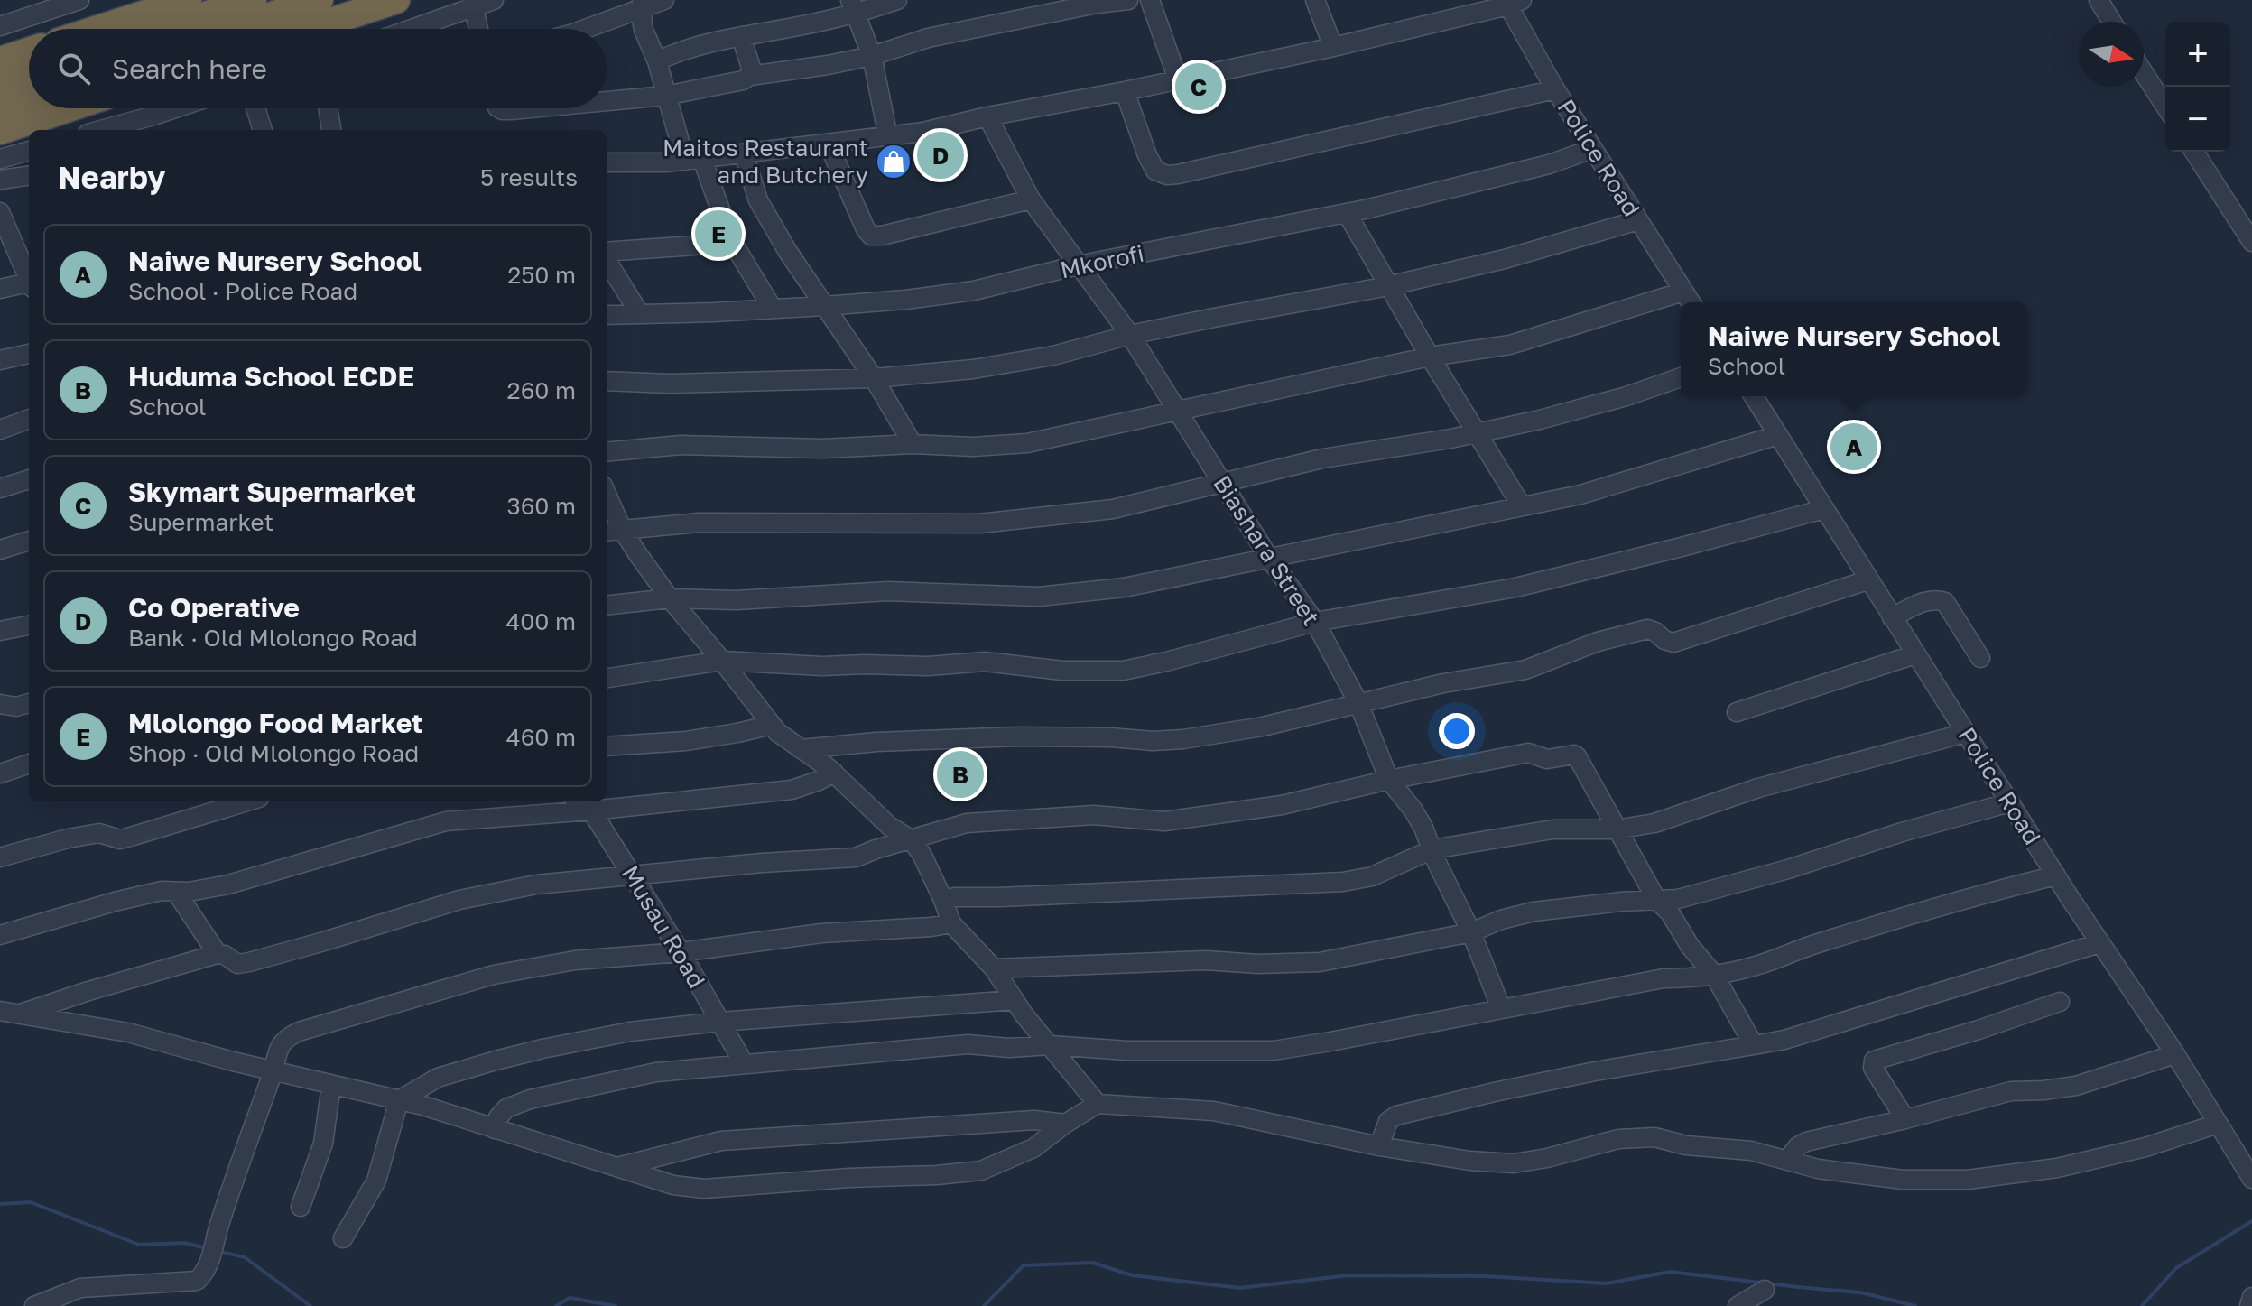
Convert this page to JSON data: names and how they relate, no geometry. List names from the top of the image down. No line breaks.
{"streets":{"street":["Police Road","Mkorofi","Biashara Street","Musau Road"]},"crossings":[["Police Road","Mkorofi"],["Mkorofi","Biashara Street"]],"places":{"shop":["Maitos Restaurant and Butchery"]},"north":"right","page":{"map_buttons":["+","−"],"search":"Search here","pins":["C","D","E","A","B"],"heading":["Nearby","5 results"],"list":[{"mark":"A","name":"Naiwe Nursery School","note":"School · Police Road","value":"250 m"},{"mark":"B","name":"Huduma School ECDE","note":"School","value":"260 m"},{"mark":"C","name":"Skymart Supermarket","note":"Supermarket","value":"360 m"},{"mark":"D","name":"Co Operative","note":"Bank · Old Mlolongo Road","value":"400 m"},{"mark":"E","name":"Mlolongo Food Market","note":"Shop · Old Mlolongo Road","value":"460 m"}],"popup":["Naiwe Nursery School","School"]}}
